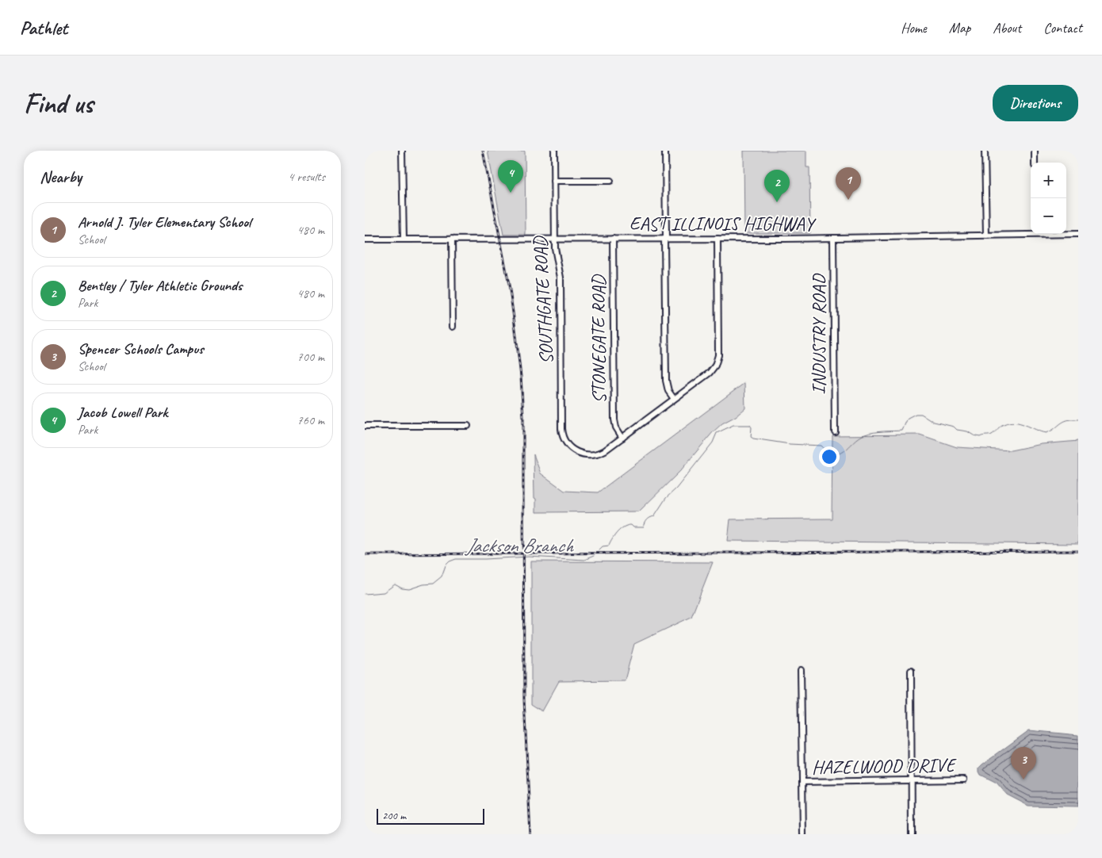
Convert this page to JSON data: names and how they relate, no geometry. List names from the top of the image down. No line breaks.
{"streets":{"street":["EAST ILLINOIS HIGHWAY","SOUTHGATE ROAD","INDUSTRY ROAD","STONEGATE ROAD","HAZELWOOD DRIVE"]},"crossings":[["EAST ILLINOIS HIGHWAY","SOUTHGATE ROAD"],["EAST ILLINOIS HIGHWAY","INDUSTRY ROAD"],["EAST ILLINOIS HIGHWAY","STONEGATE ROAD"],["SOUTHGATE ROAD","STONEGATE ROAD"]],"water":["Jackson Branch"],"scale_bar":"200 m","page":{"header":"Pathlet","nav":["Home","Map","About","Contact"],"buttons":"Directions","title":"Find us","heading":["Nearby","4 results"],"pins":["4","1","2","3"],"map_buttons":["+","−"],"list":[{"mark":"1","name":"Arnold J. Tyler Elementary School","note":"School","value":"480 m"},{"mark":"2","name":"Bentley / Tyler Athletic Grounds","note":"Park","value":"480 m"},{"mark":"3","name":"Spencer Schools Campus","note":"School","value":"700 m"},{"mark":"4","name":"Jacob Lowell Park","note":"Park","value":"760 m"}],"scale":"200 m"}}
